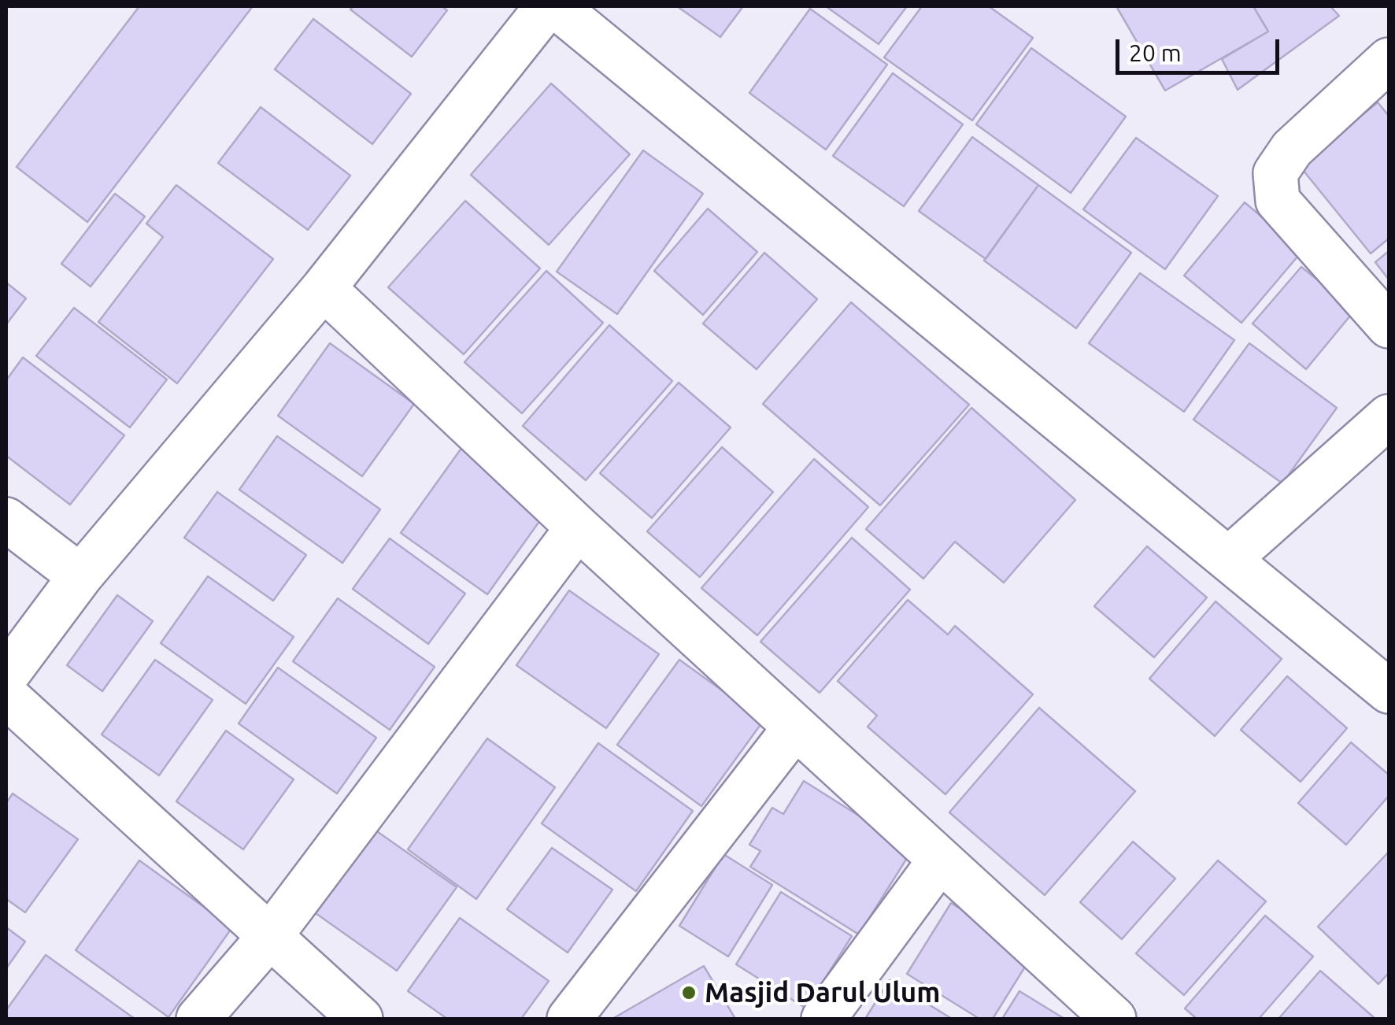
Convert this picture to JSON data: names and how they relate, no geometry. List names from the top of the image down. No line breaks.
{"places":["Masjid Darul Ulum"],"scale_bar":"20 m"}
